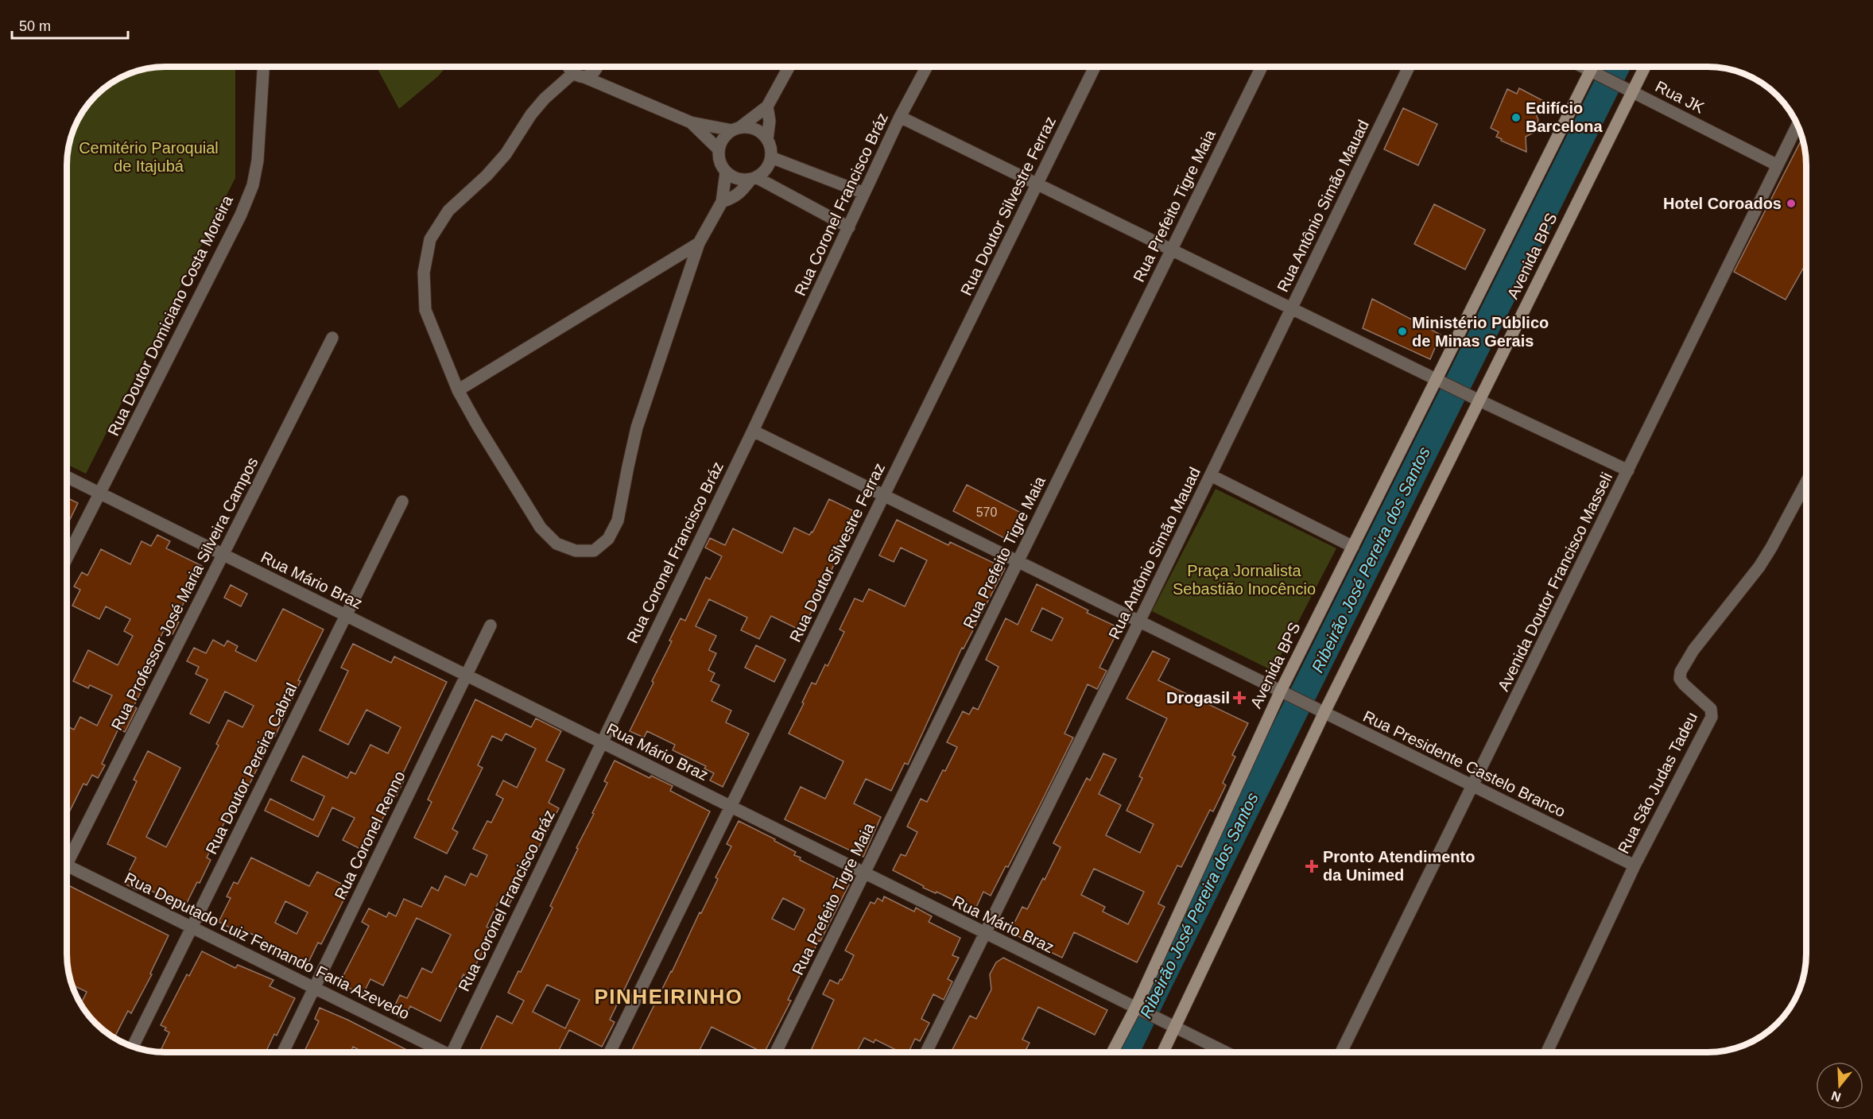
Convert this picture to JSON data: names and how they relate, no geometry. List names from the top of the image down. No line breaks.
{"streets":{"main road":["Avenida BPS"],"street":["Rua JK","Rua Coronel Francisco Bráz","Rua Doutor Silvestre Ferraz","Rua Prefeito Tigre Maia","Rua Antônio Simão Mauad","Rua Doutor Domiciano Costa Moreira","Rua Mário Braz","Avenida Doutor Francisco Masseli","Rua Professor José Maria Silveira Campos","Rua Presidente Castelo Branco","Rua Doutor Pereira Cabral","Rua São Judas Tadeu","Rua Coronel Renno","Rua Deputado Luiz Fernando Faria Azevedo"]},"crossings":[["Rua JK","Avenida BPS"],["Rua JK","Avenida Doutor Francisco Masseli"],["Rua Coronel Francisco Bráz","Rua Mário Braz"],["Rua Doutor Silvestre Ferraz","Rua Mário Braz"],["Rua Prefeito Tigre Maia","Rua Mário Braz"],["Rua Antônio Simão Mauad","Rua Mário Braz"],["Avenida BPS","Rua Mário Braz"],["Avenida BPS","Rua Presidente Castelo Branco"],["Rua Doutor Domiciano Costa Moreira","Rua Mário Braz"],["Rua Mário Braz","Rua Professor José Maria Silveira Campos"],["Rua Mário Braz","Rua Doutor Pereira Cabral"],["Rua Mário Braz","Rua Coronel Renno"],["Avenida Doutor Francisco Masseli","Rua Presidente Castelo Branco"],["Rua Presidente Castelo Branco","Rua São Judas Tadeu"],["Rua Doutor Pereira Cabral","Rua Deputado Luiz Fernando Faria Azevedo"],["Rua Coronel Renno","Rua Deputado Luiz Fernando Faria Azevedo"]],"districts":["PINHEIRINHO"],"water":["Ribeirão José Pereira dos Santos"],"parks":["Cemitério Paroquial de Itajubá","Praça Jornalista Sebastião Inocêncio"],"places":{"other":["Edifício Barcelona","Hotel Coroados","Ministério Público de Minas Gerais"],"health":["Drogasil","Pronto Atendimento da Unimed"]},"house_numbers":["570"],"scale_bar":"50 m","north":"bottom"}
